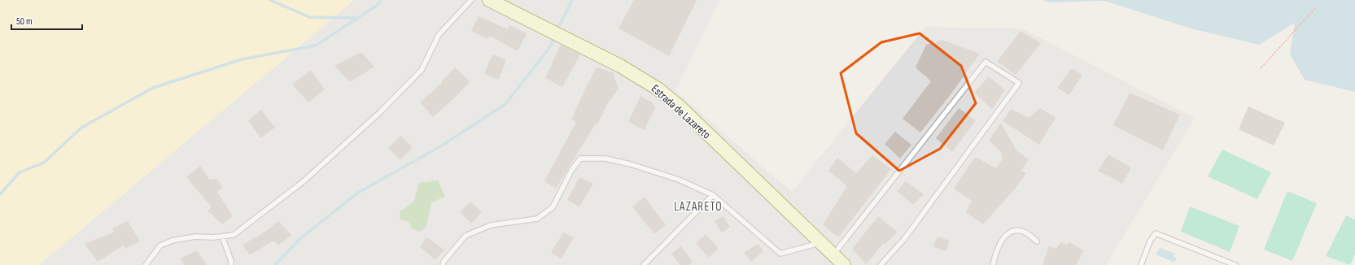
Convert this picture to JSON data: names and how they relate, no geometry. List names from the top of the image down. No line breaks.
{"streets":{"street":["Estrada de Lazareto"]},"districts":["LAZARETO"],"scale_bar":"50 m"}
